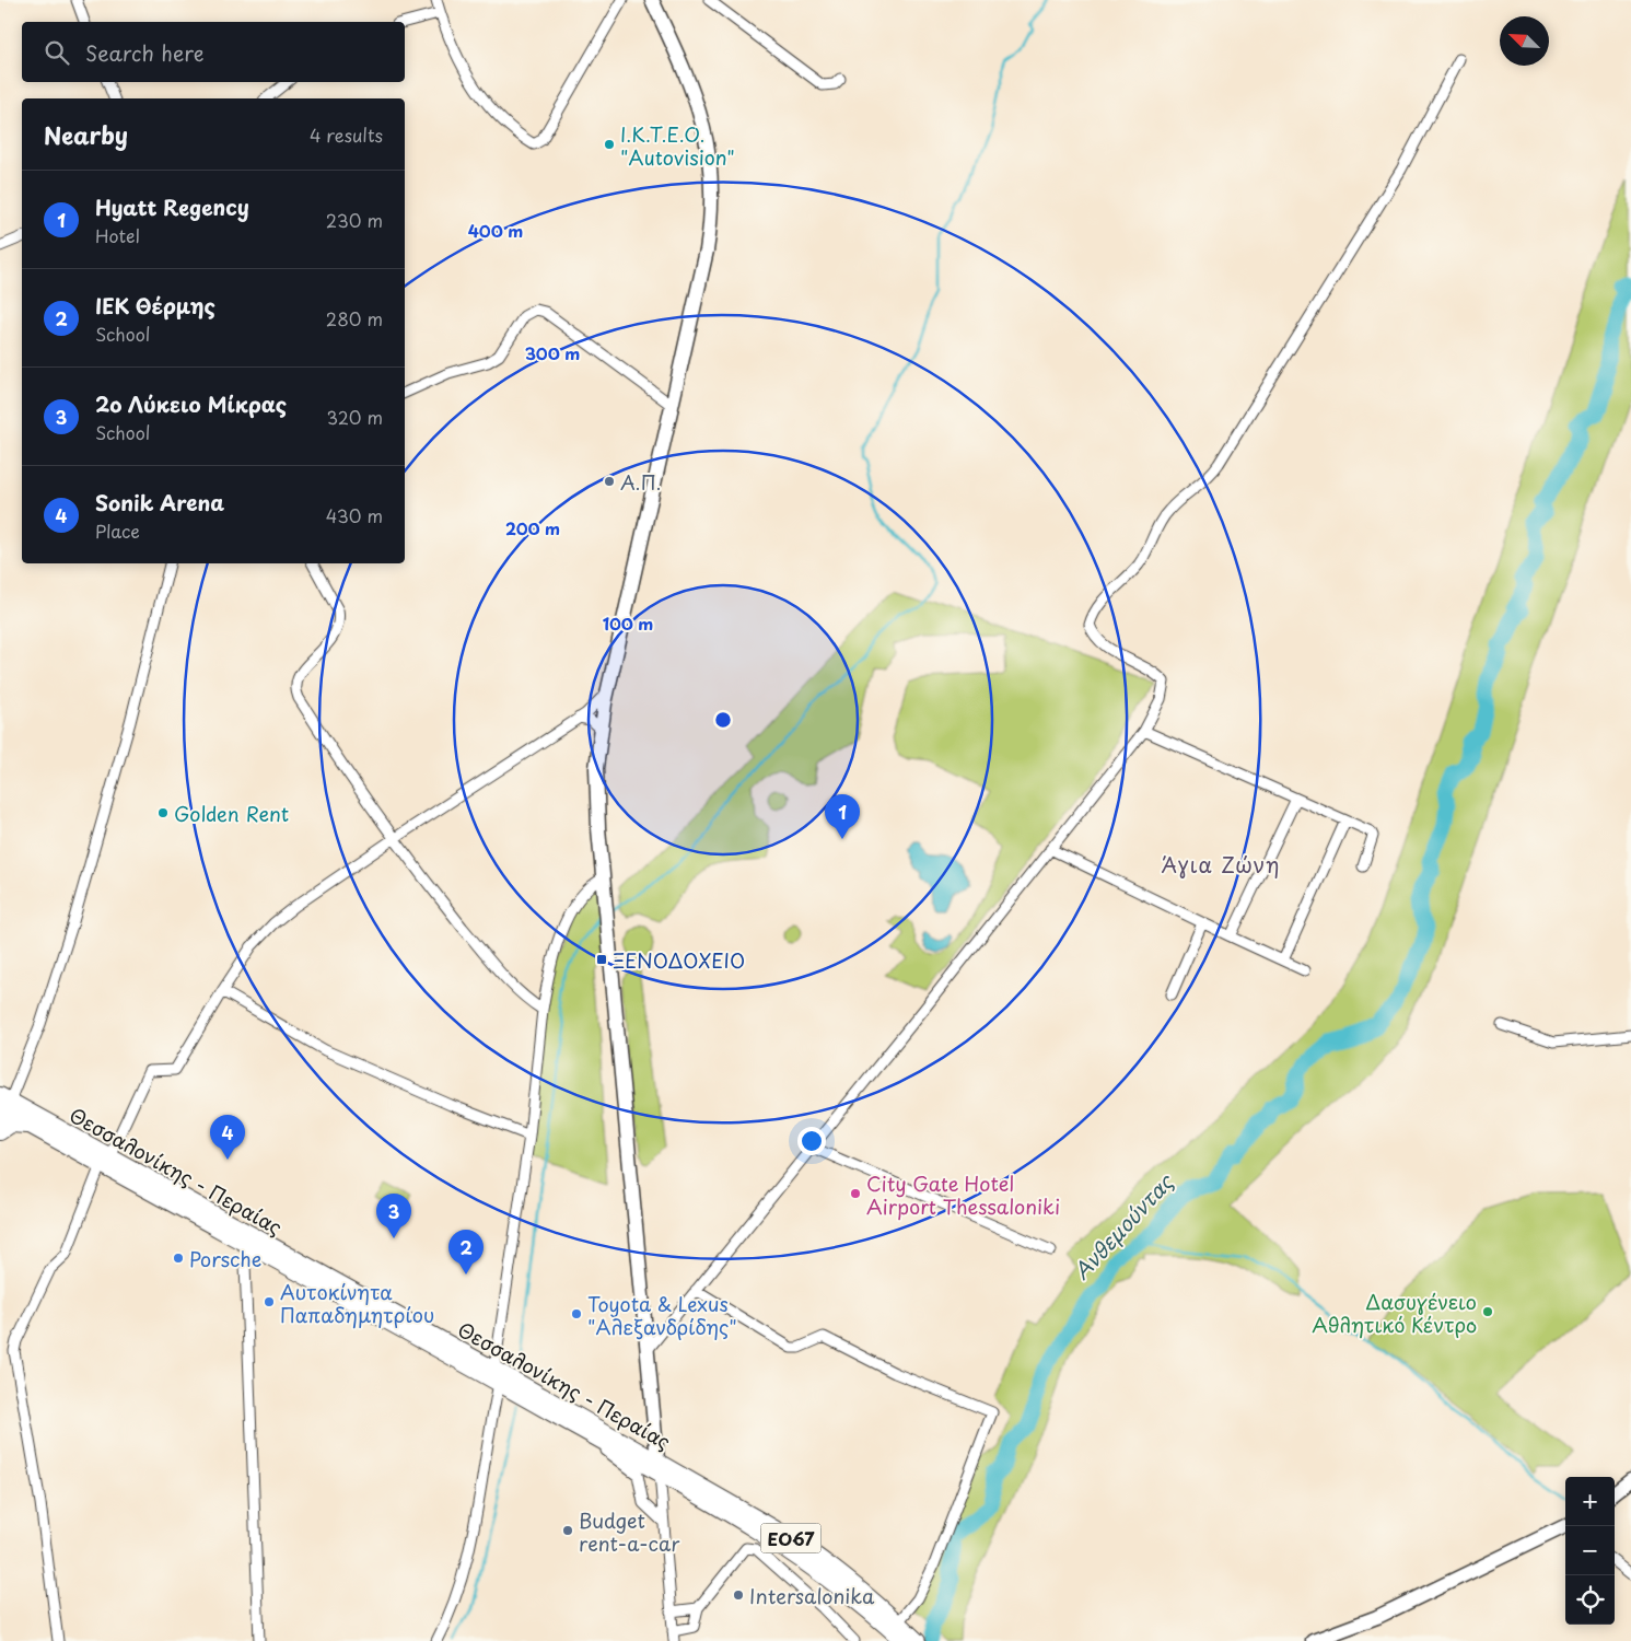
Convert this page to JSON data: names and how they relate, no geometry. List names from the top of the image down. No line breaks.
{"streets":{"main road":["Θεσσαλονίκης - Περαίας","ΕΟ67"]},"districts":["Άγια Ζώνη"],"water":["Ανθεμούντας"],"places":{"other":["I.Κ.Τ.Ε.Ο. \"Autovision\"","Α.Π.","Golden Rent","City Gate Hotel Airport Thessaloniki","Porsche","Αυτοκίνητα Παπαδημητρίου","Δασυγένειο Αθλητικό Κέντρο","Toyota & Lexus \"Αλεξανδρίδης\"","Budget rent-a-car","Intersalonika"],"transit":["ΞΕΝΟΔΟΧΕΙΟ"]},"north":"top left","page":{"search":"Search here","heading":["Nearby","4 results"],"list":[{"mark":"1","name":"Hyatt Regency","note":"Hotel","value":"230 m"},{"mark":"2","name":"ΙΕΚ Θέρμης","note":"School","value":"280 m"},{"mark":"3","name":"2ο Λύκειο Μίκρας","note":"School","value":"320 m"},{"mark":"4","name":"Sonik Arena","note":"Place","value":"430 m"}],"pins":["1","4","3","2"],"map_buttons":["+","−"]},"rings":["400 m","300 m","200 m","100 m"]}
